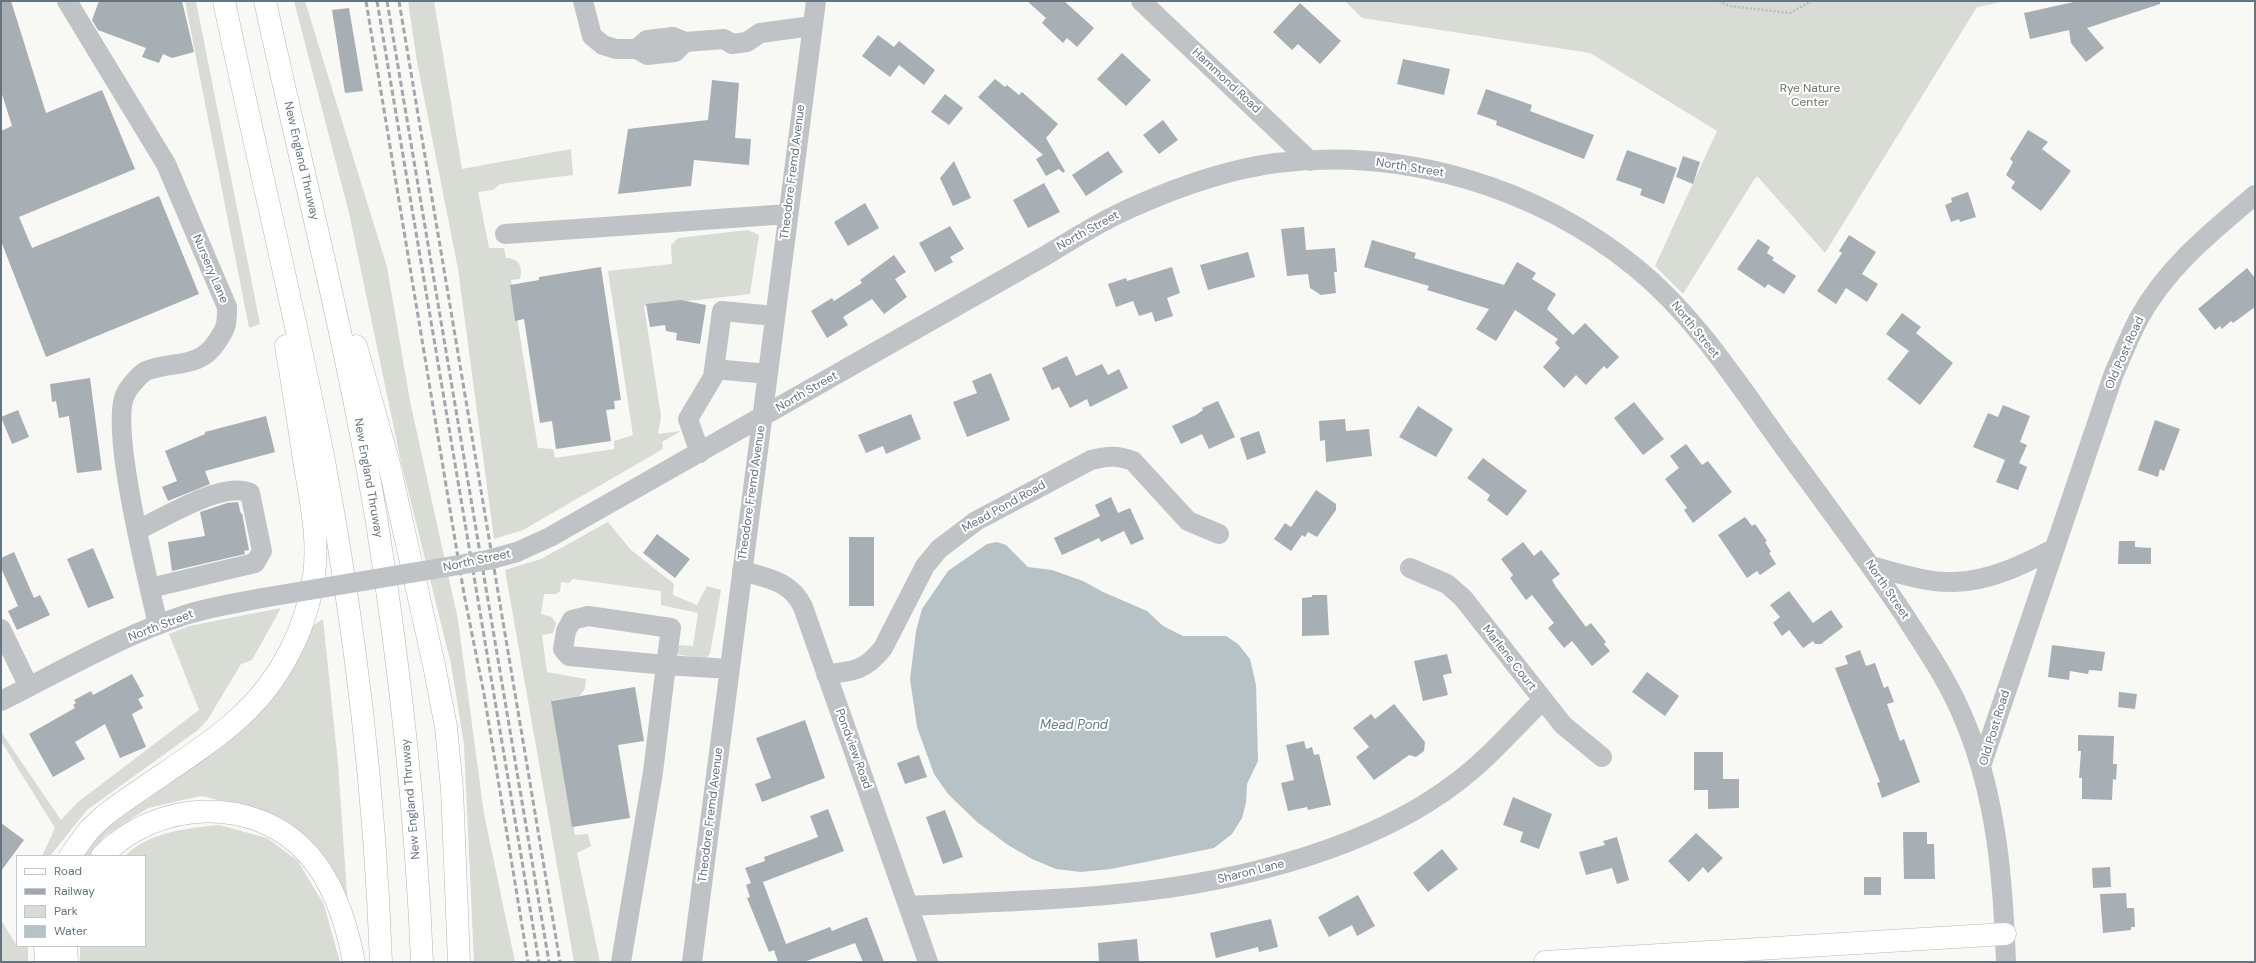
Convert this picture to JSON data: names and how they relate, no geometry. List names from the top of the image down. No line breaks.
{"streets":{"main road":["New England Thruway"],"street":["Hammond Road","North Street","Theodore Fremd Avenue","Nursery Lane","Old Post Road","Mead Pond Road","Marlene Court","Pondview Road","Sharon Lane"]},"crossings":[["Hammond Road","North Street"],["North Street","Theodore Fremd Avenue"],["North Street","Nursery Lane"],["North Street","Old Post Road"],["Theodore Fremd Avenue","Pondview Road"],["Mead Pond Road","Pondview Road"],["Marlene Court","Sharon Lane"],["Pondview Road","Sharon Lane"]],"water":["Mead Pond"],"parks":["Rye Nature Center"],"legend":["Road","Railway","Park","Water"]}
